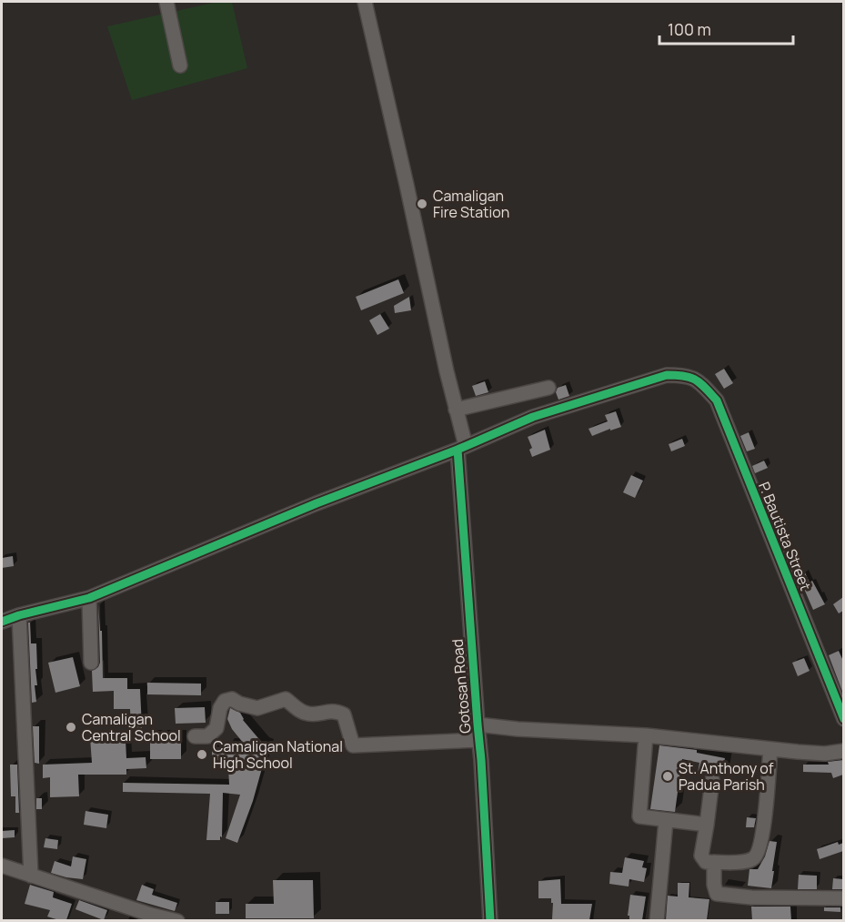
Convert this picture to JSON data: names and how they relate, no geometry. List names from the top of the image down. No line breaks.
{"streets":{"street":["P. Bautista Street","Gotosan Road"]},"crossings":[["P. Bautista Street","Gotosan Road"]],"places":["Camaligan Fire Station","Camaligan Central School","Camaligan National High School","St. Anthony of Padua Parish"],"scale_bar":"100 m"}
